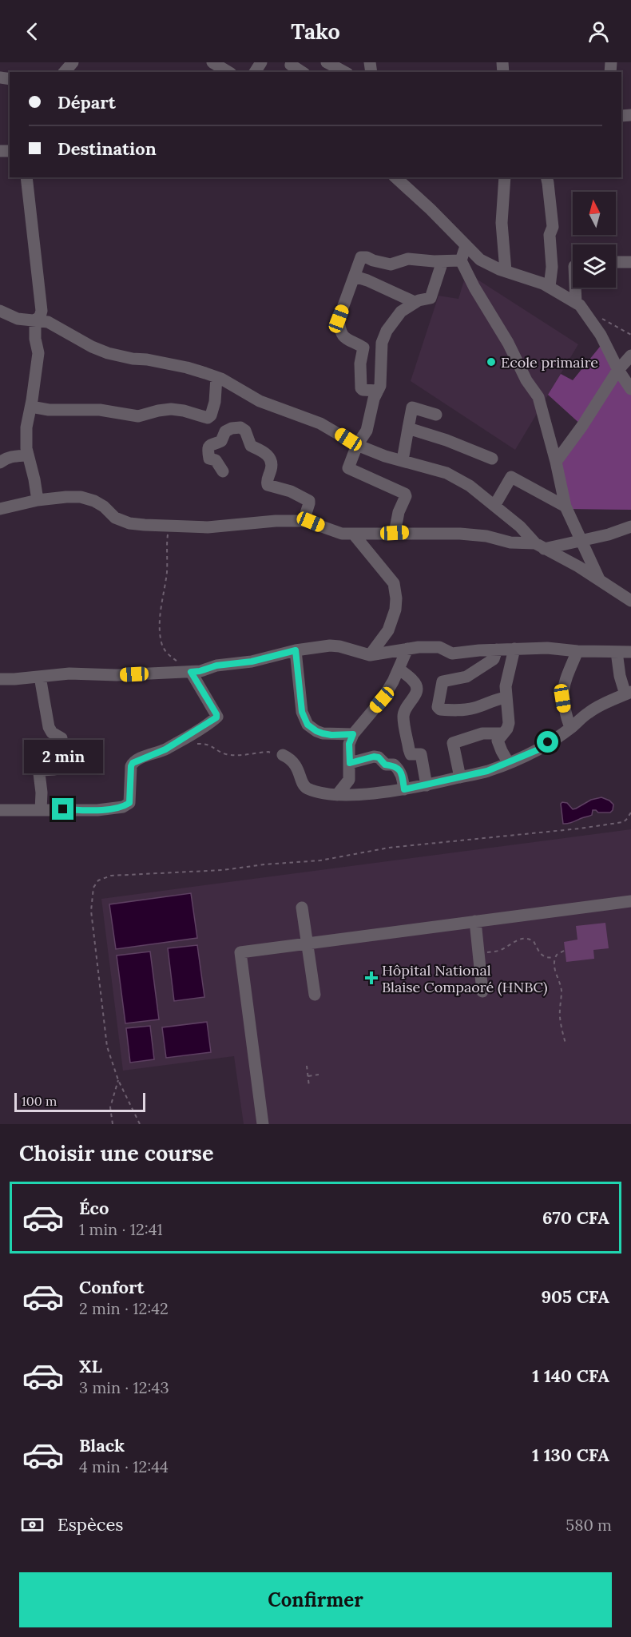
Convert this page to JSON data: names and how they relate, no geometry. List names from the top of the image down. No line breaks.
{"places":{"other":["Ecole primaire"],"health":["Hôpital National Blaise Compaoré (HNBC)"]},"scale_bar":"100 m","north":"top","page":{"header":"Tako","banner":["Départ","Destination"],"bubble":"2 min","scale":"100 m","heading":"Choisir une course","list":[{"name":"Éco","note":"1 min · 12:41","value":"670 CFA"},{"name":"Confort","note":"2 min · 12:42","value":"905 CFA"},{"name":"XL","note":"3 min · 12:43","value":"1 140 CFA"},{"name":"Black","note":"4 min · 12:44","value":"1 130 CFA"}],"pay":["Espèces","580 m"],"buttons":"Confirmer"}}
